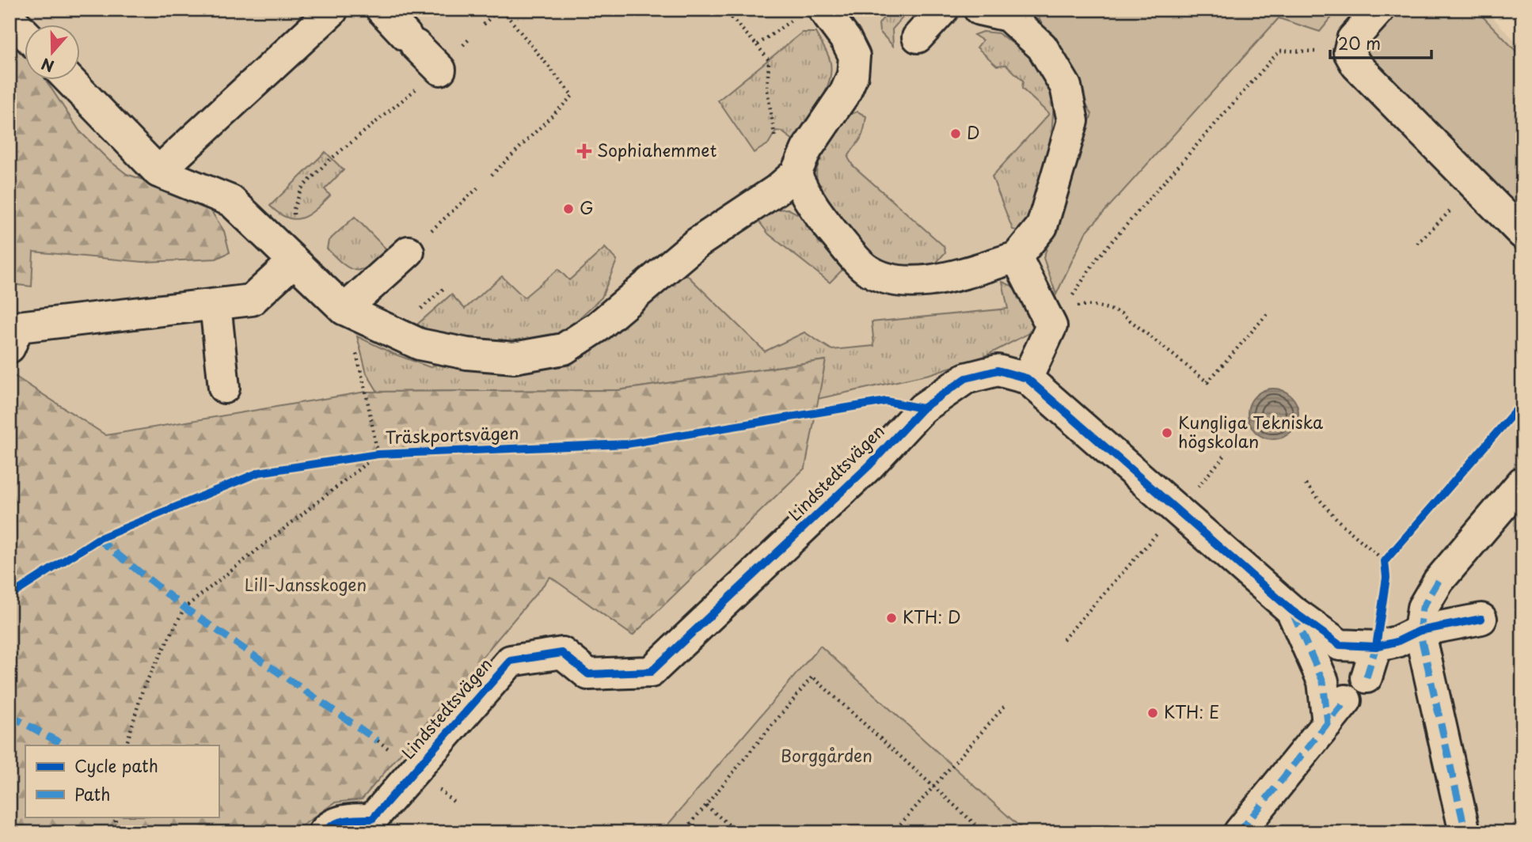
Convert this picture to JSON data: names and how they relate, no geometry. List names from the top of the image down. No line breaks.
{"streets":{"street":["Lindstedtsvägen"],"cycle path":["Träskportsvägen"]},"parks":["Lill-Jansskogen","Borggården"],"places":{"other":["D","G","Kungliga Tekniska högskolan","KTH: D","KTH: E"],"health":["Sophiahemmet"]},"legend":["Cycle path","Path"],"scale_bar":"20 m","north":"bottom"}
